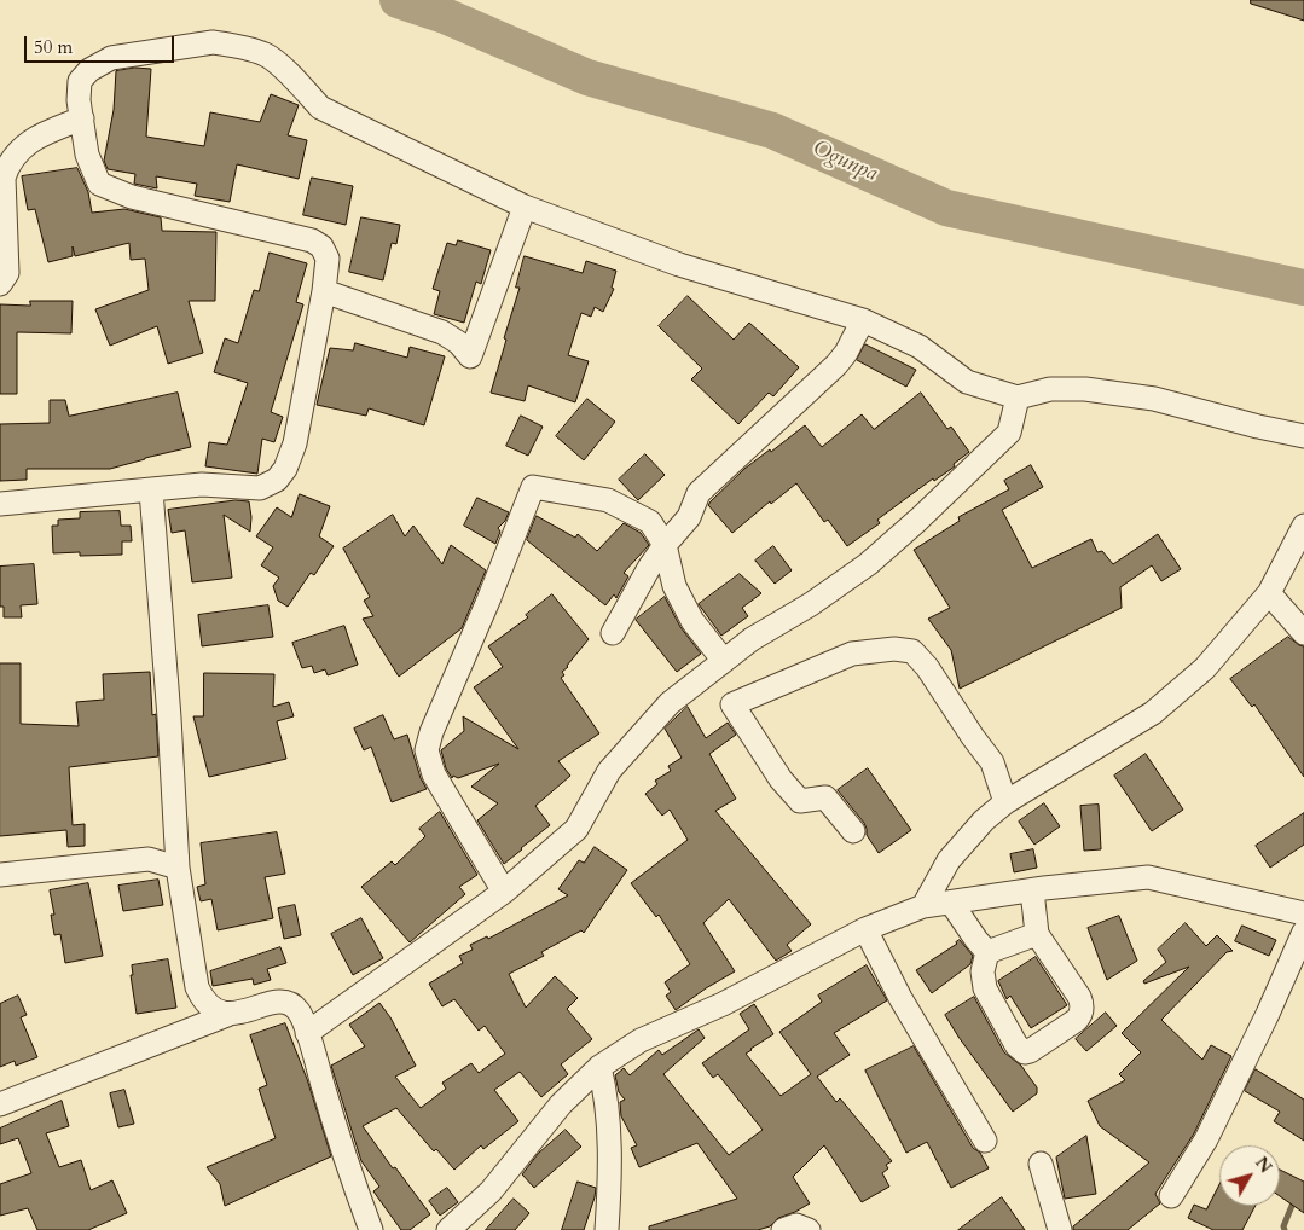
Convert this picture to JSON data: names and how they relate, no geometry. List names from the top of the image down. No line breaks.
{"water":["Ogunpa"],"scale_bar":"50 m","north":"top right"}
